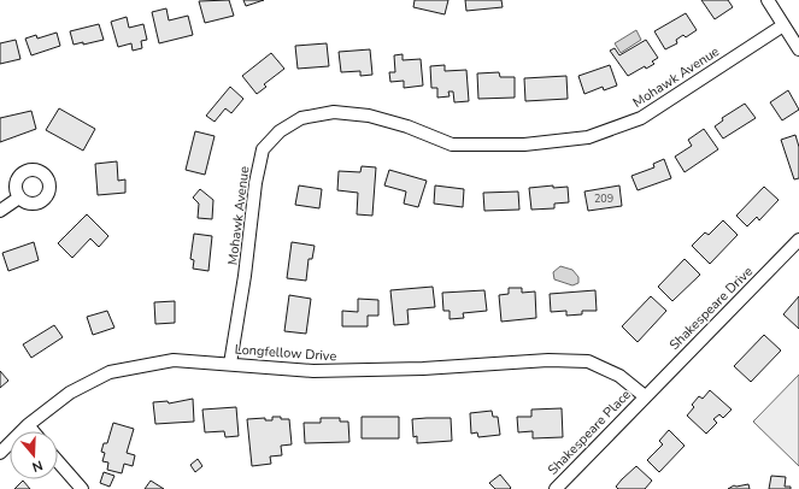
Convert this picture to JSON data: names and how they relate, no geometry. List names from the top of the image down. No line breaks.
{"streets":{"street":["Mohawk Avenue","Shakespeare Drive","Longfellow Drive","Shakespeare Place"]},"crossings":[["Mohawk Avenue","Longfellow Drive"],["Shakespeare Drive","Longfellow Drive"],["Shakespeare Drive","Shakespeare Place"],["Longfellow Drive","Shakespeare Place"]],"house_numbers":["209"],"north":"bottom"}
